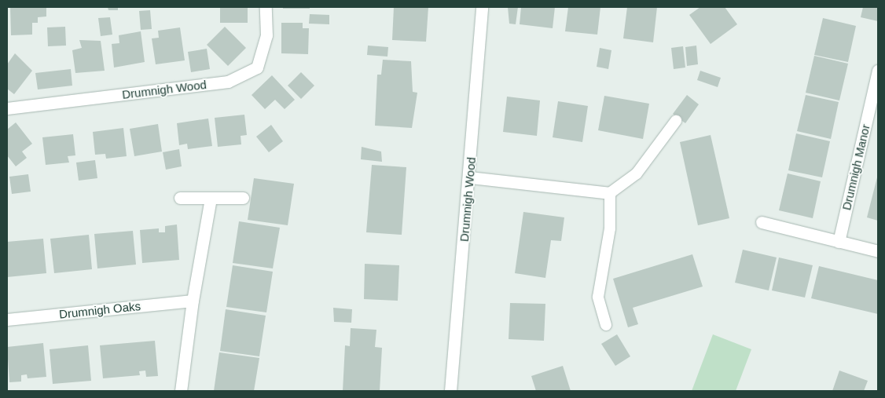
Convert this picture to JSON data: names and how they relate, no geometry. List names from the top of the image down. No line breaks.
{"streets":{"street":["Drumnigh Wood","Drumnigh Manor","Drumnigh Oaks"]}}
